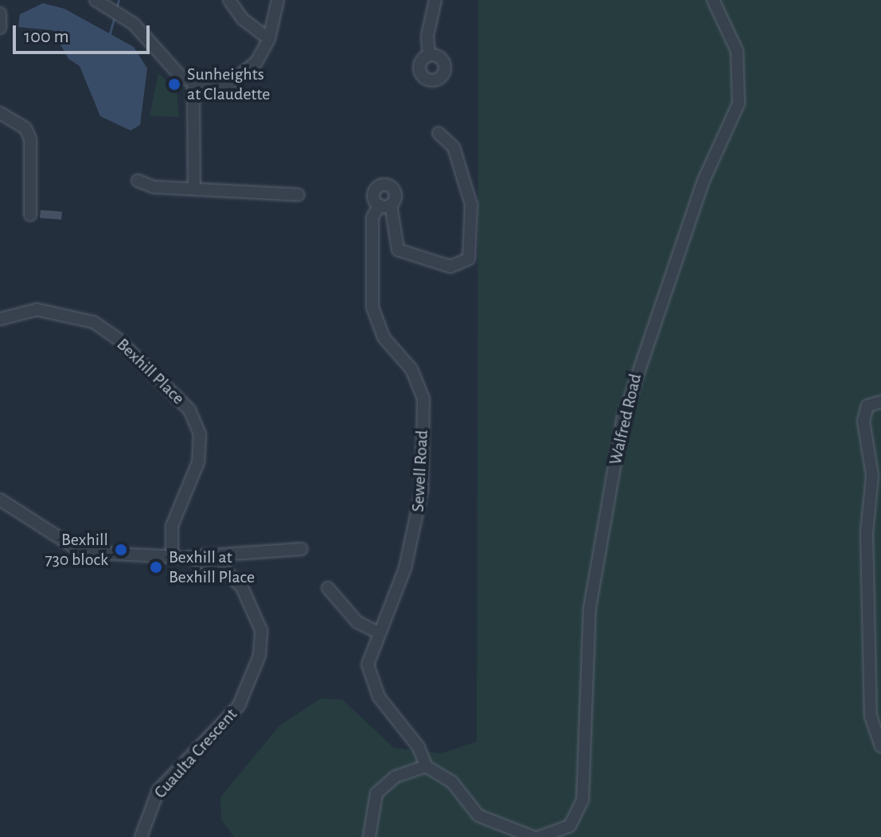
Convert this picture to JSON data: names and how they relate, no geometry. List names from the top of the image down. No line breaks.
{"streets":{"street":["Bexhill Place","Walfred Road","Sewell Road","Cuaulta Crescent"]},"places":["Sunheights at Claudette","Bexhill 730 block","Bexhill at Bexhill Place"],"scale_bar":"100 m"}
